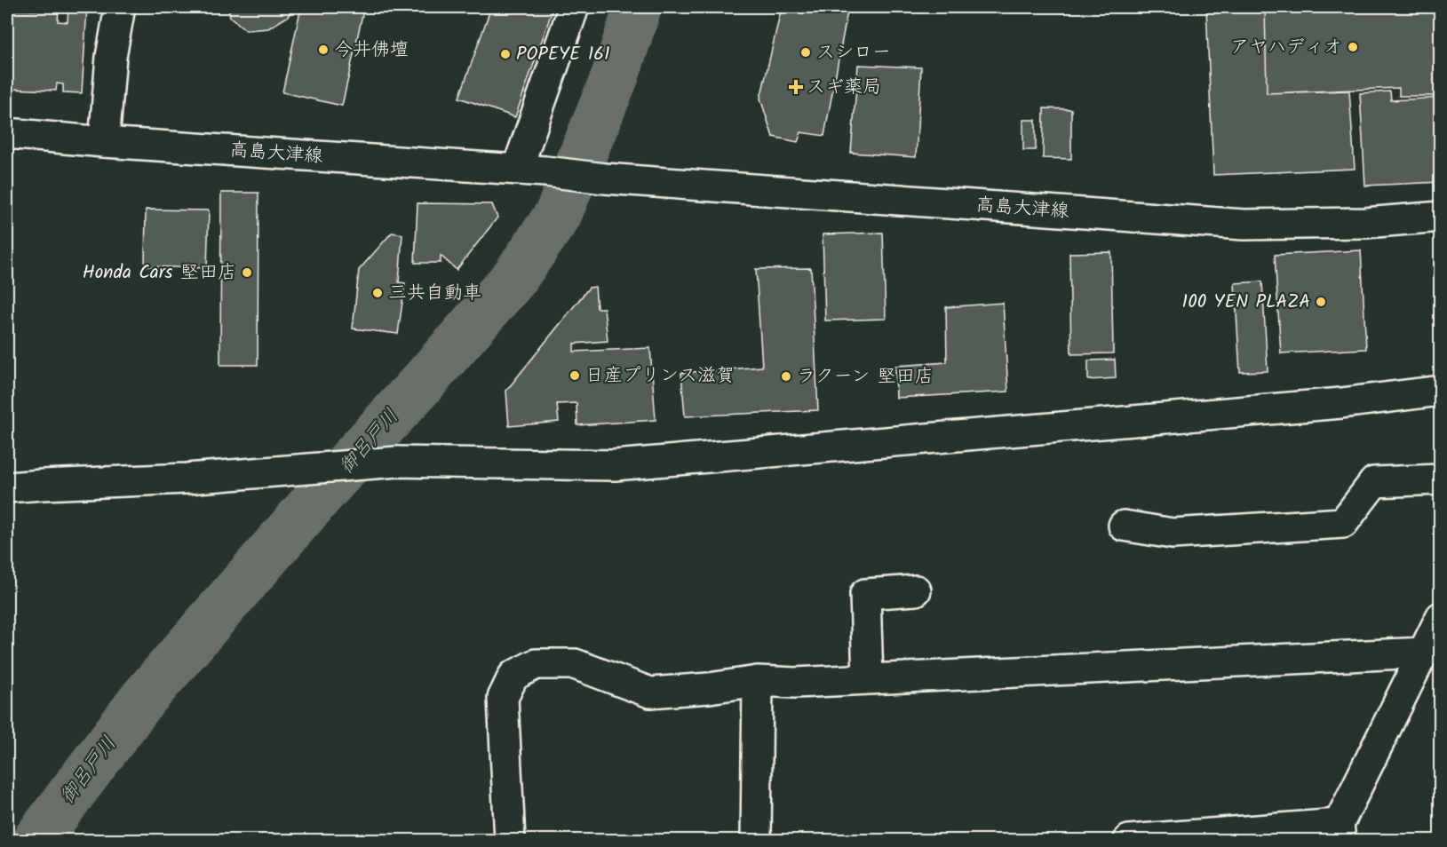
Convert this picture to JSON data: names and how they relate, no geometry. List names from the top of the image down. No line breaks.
{"streets":{"street":["高島大津線"]},"water":["御呂戸川"],"places":{"other":["アヤハディオ","今井佛壇","スシロー","POPEYE 161","Honda Cars 堅田店","三共自動車","100 YEN PLAZA","日産プリンス滋賀","ラクーン 堅田店"],"health":["スギ薬局"]}}
